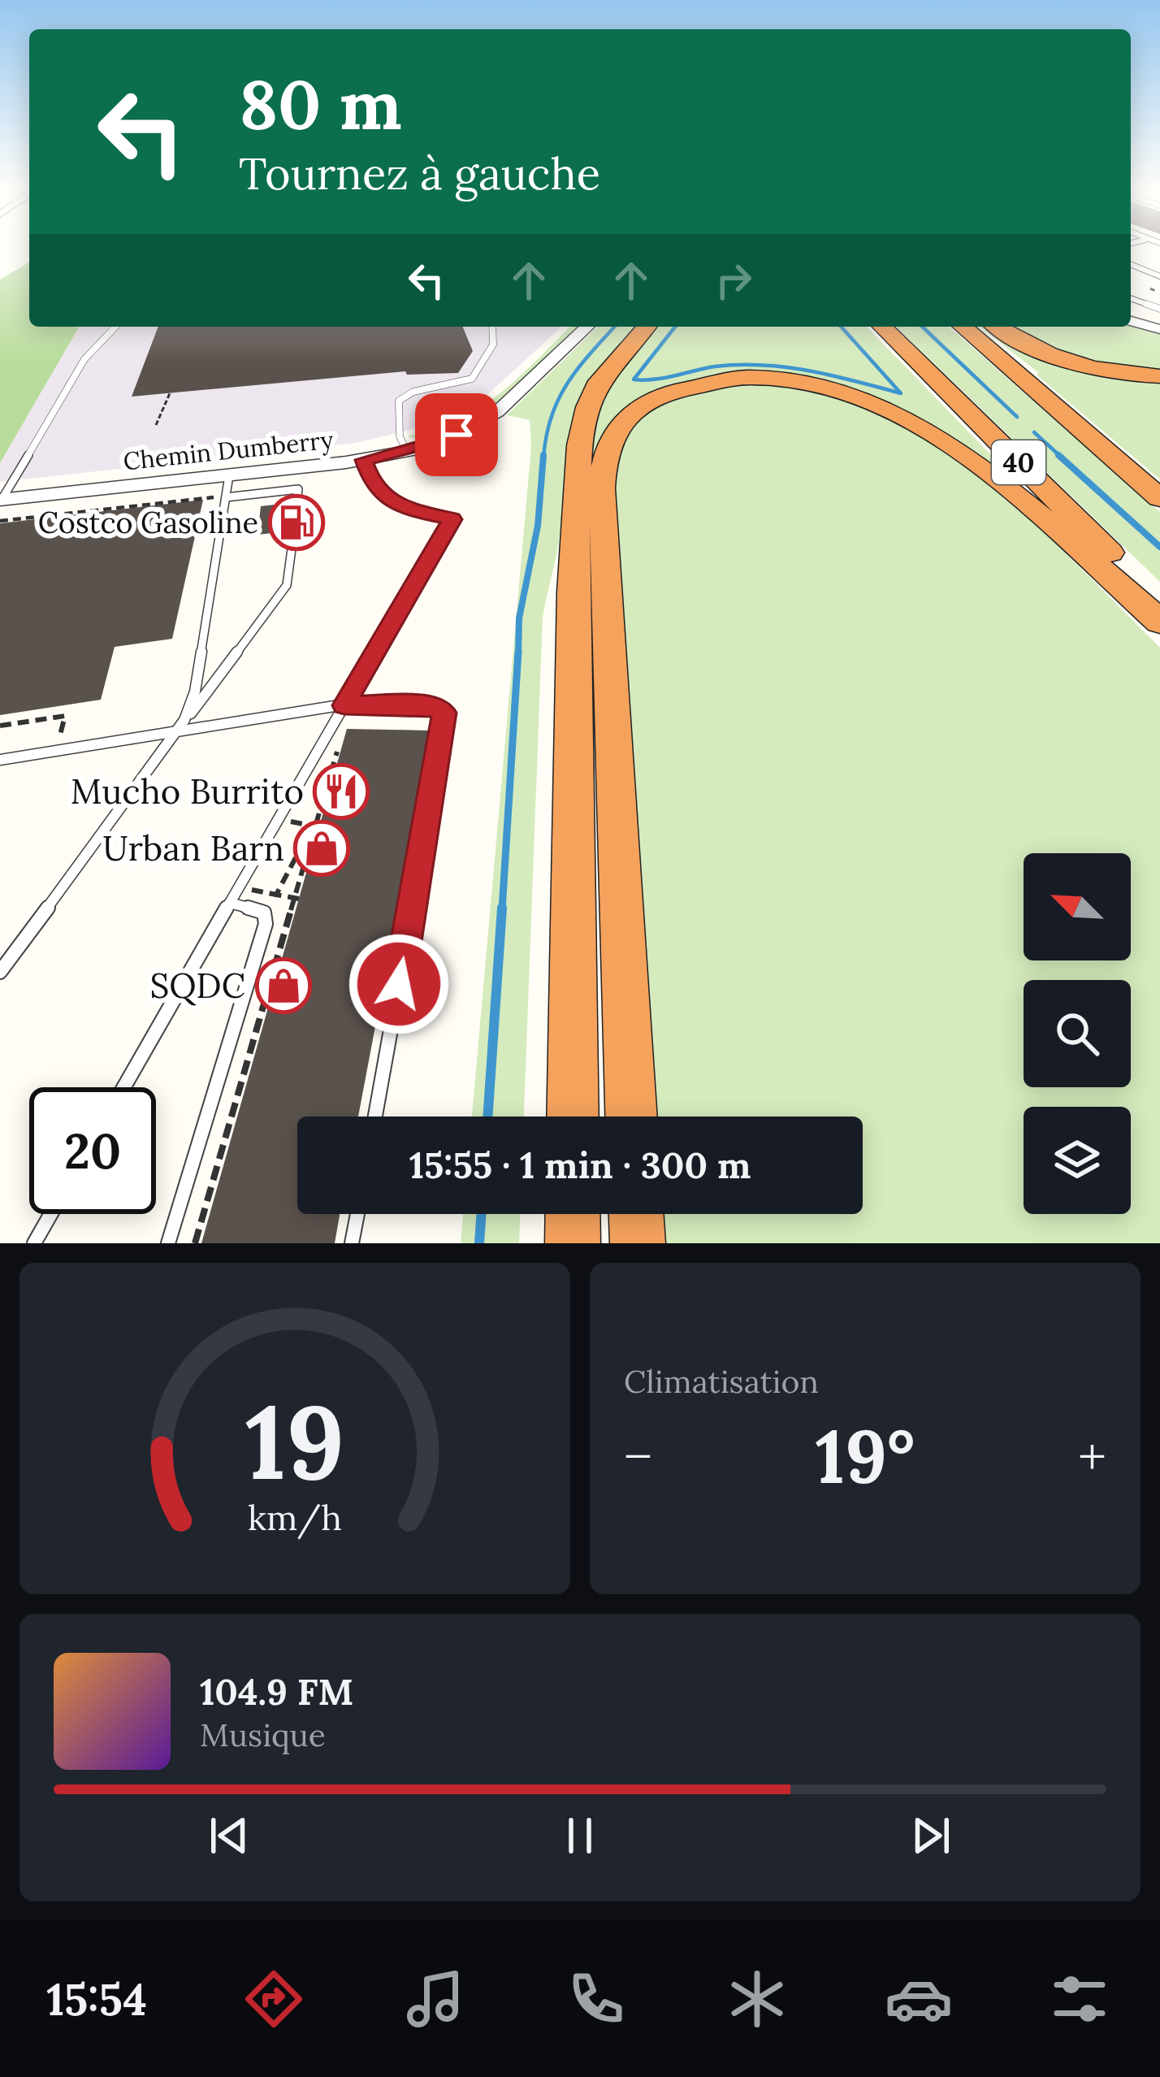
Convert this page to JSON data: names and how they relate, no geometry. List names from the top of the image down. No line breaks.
{"streets":{"highway":["40"],"street":["Chemin Dumberry"]},"places":{"fuel station":["Costco Gasoline"],"restaurant":["Mucho Burrito"],"shop":["Urban Barn","SQDC"]},"north":"top left","page":{"turn":["80 m","Tournez à gauche"],"limit":"20","trip":"15:55 · 1 min · 300 m","tile":"Climatisation","heat":["−","19°","+"],"song":["104.9 FM","Musique"],"tabs":"15:54","gauge":["19","km/h"]}}
